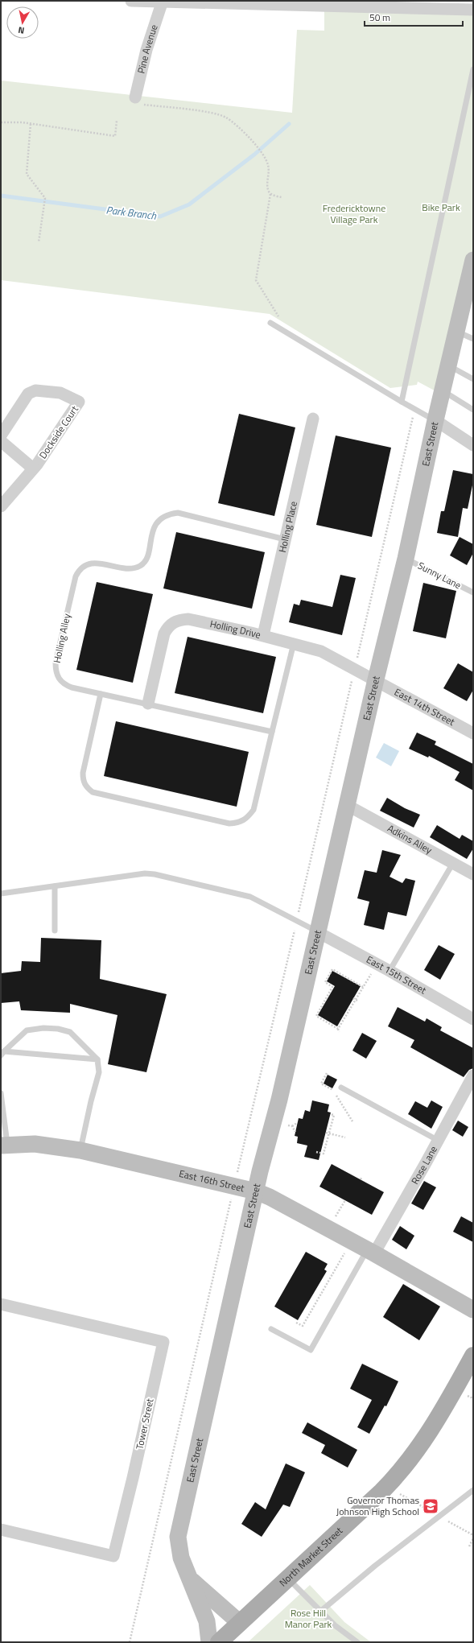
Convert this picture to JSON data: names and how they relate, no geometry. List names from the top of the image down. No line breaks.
{"streets":{"main road":["East Street","East 16th Street","North Market Street"],"street":["Pine Avenue","Dockside Court","Holling Place","Holling Drive","East 14th Street","Adkins Alley","East 15th Street","Rose Lane","Tower Street"],"lane":["Sunny Lane","Holling Alley"]},"crossings":[["East Street","Sunny Lane"],["East Street","Holling Drive"],["East Street","East 14th Street"],["East Street","Adkins Alley"],["East Street","East 15th Street"],["East Street","East 16th Street"],["East Street","North Market Street"],["Holling Place","Holling Drive"],["Holling Place","Holling Alley"],["Holling Drive","Holling Alley"],["Holling Drive","East 14th Street"],["Rose Lane","East 16th Street"]],"water":["Park Branch"],"parks":["Bike Park","Fredericktowne Village Park","Rose Hill Manor Park"],"places":{"school or university":["Governor Thomas Johnson High School"]},"scale_bar":"50 m","north":"bottom"}
